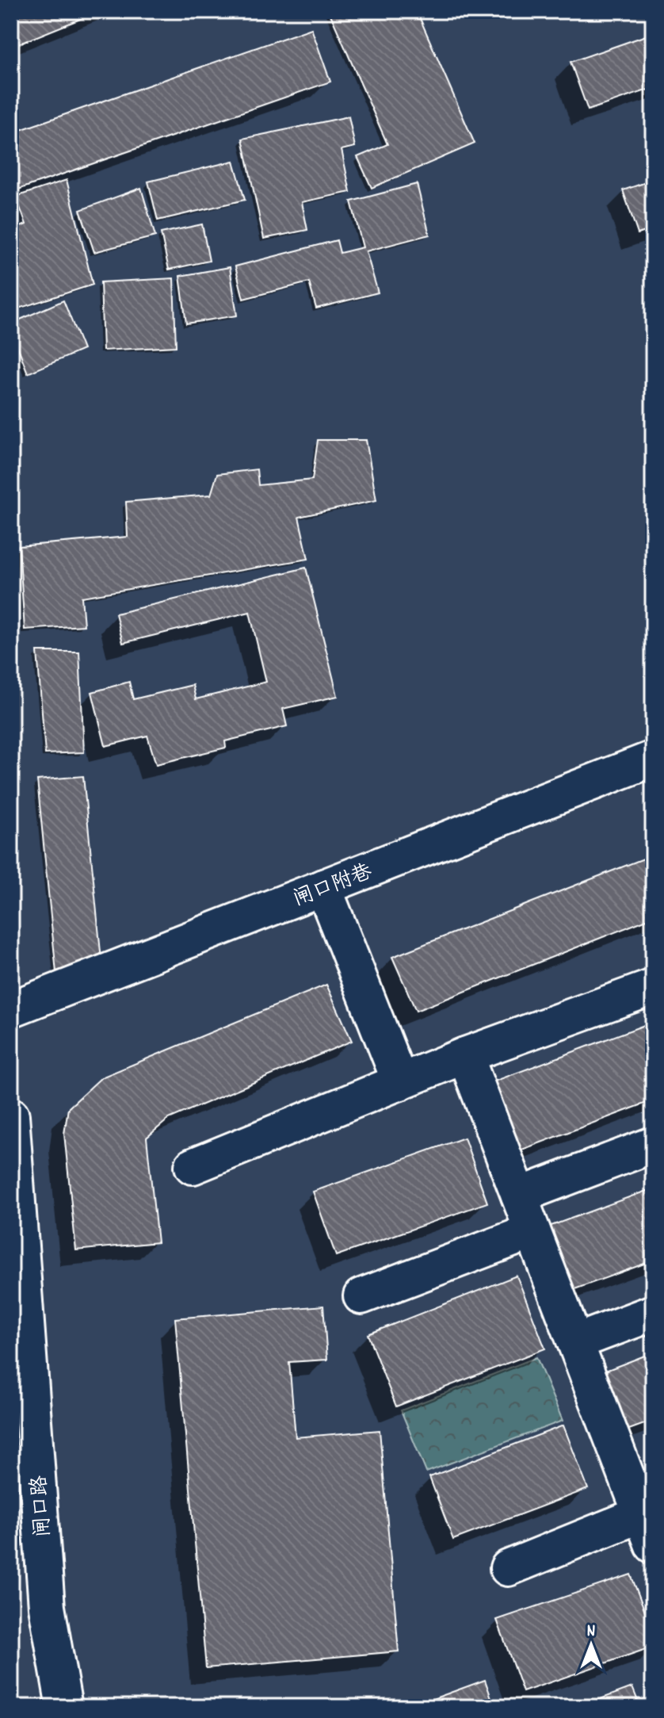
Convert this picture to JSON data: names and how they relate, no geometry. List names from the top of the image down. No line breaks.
{"streets":{"street":["闸口附巷","闸口路"]},"north":"top"}
